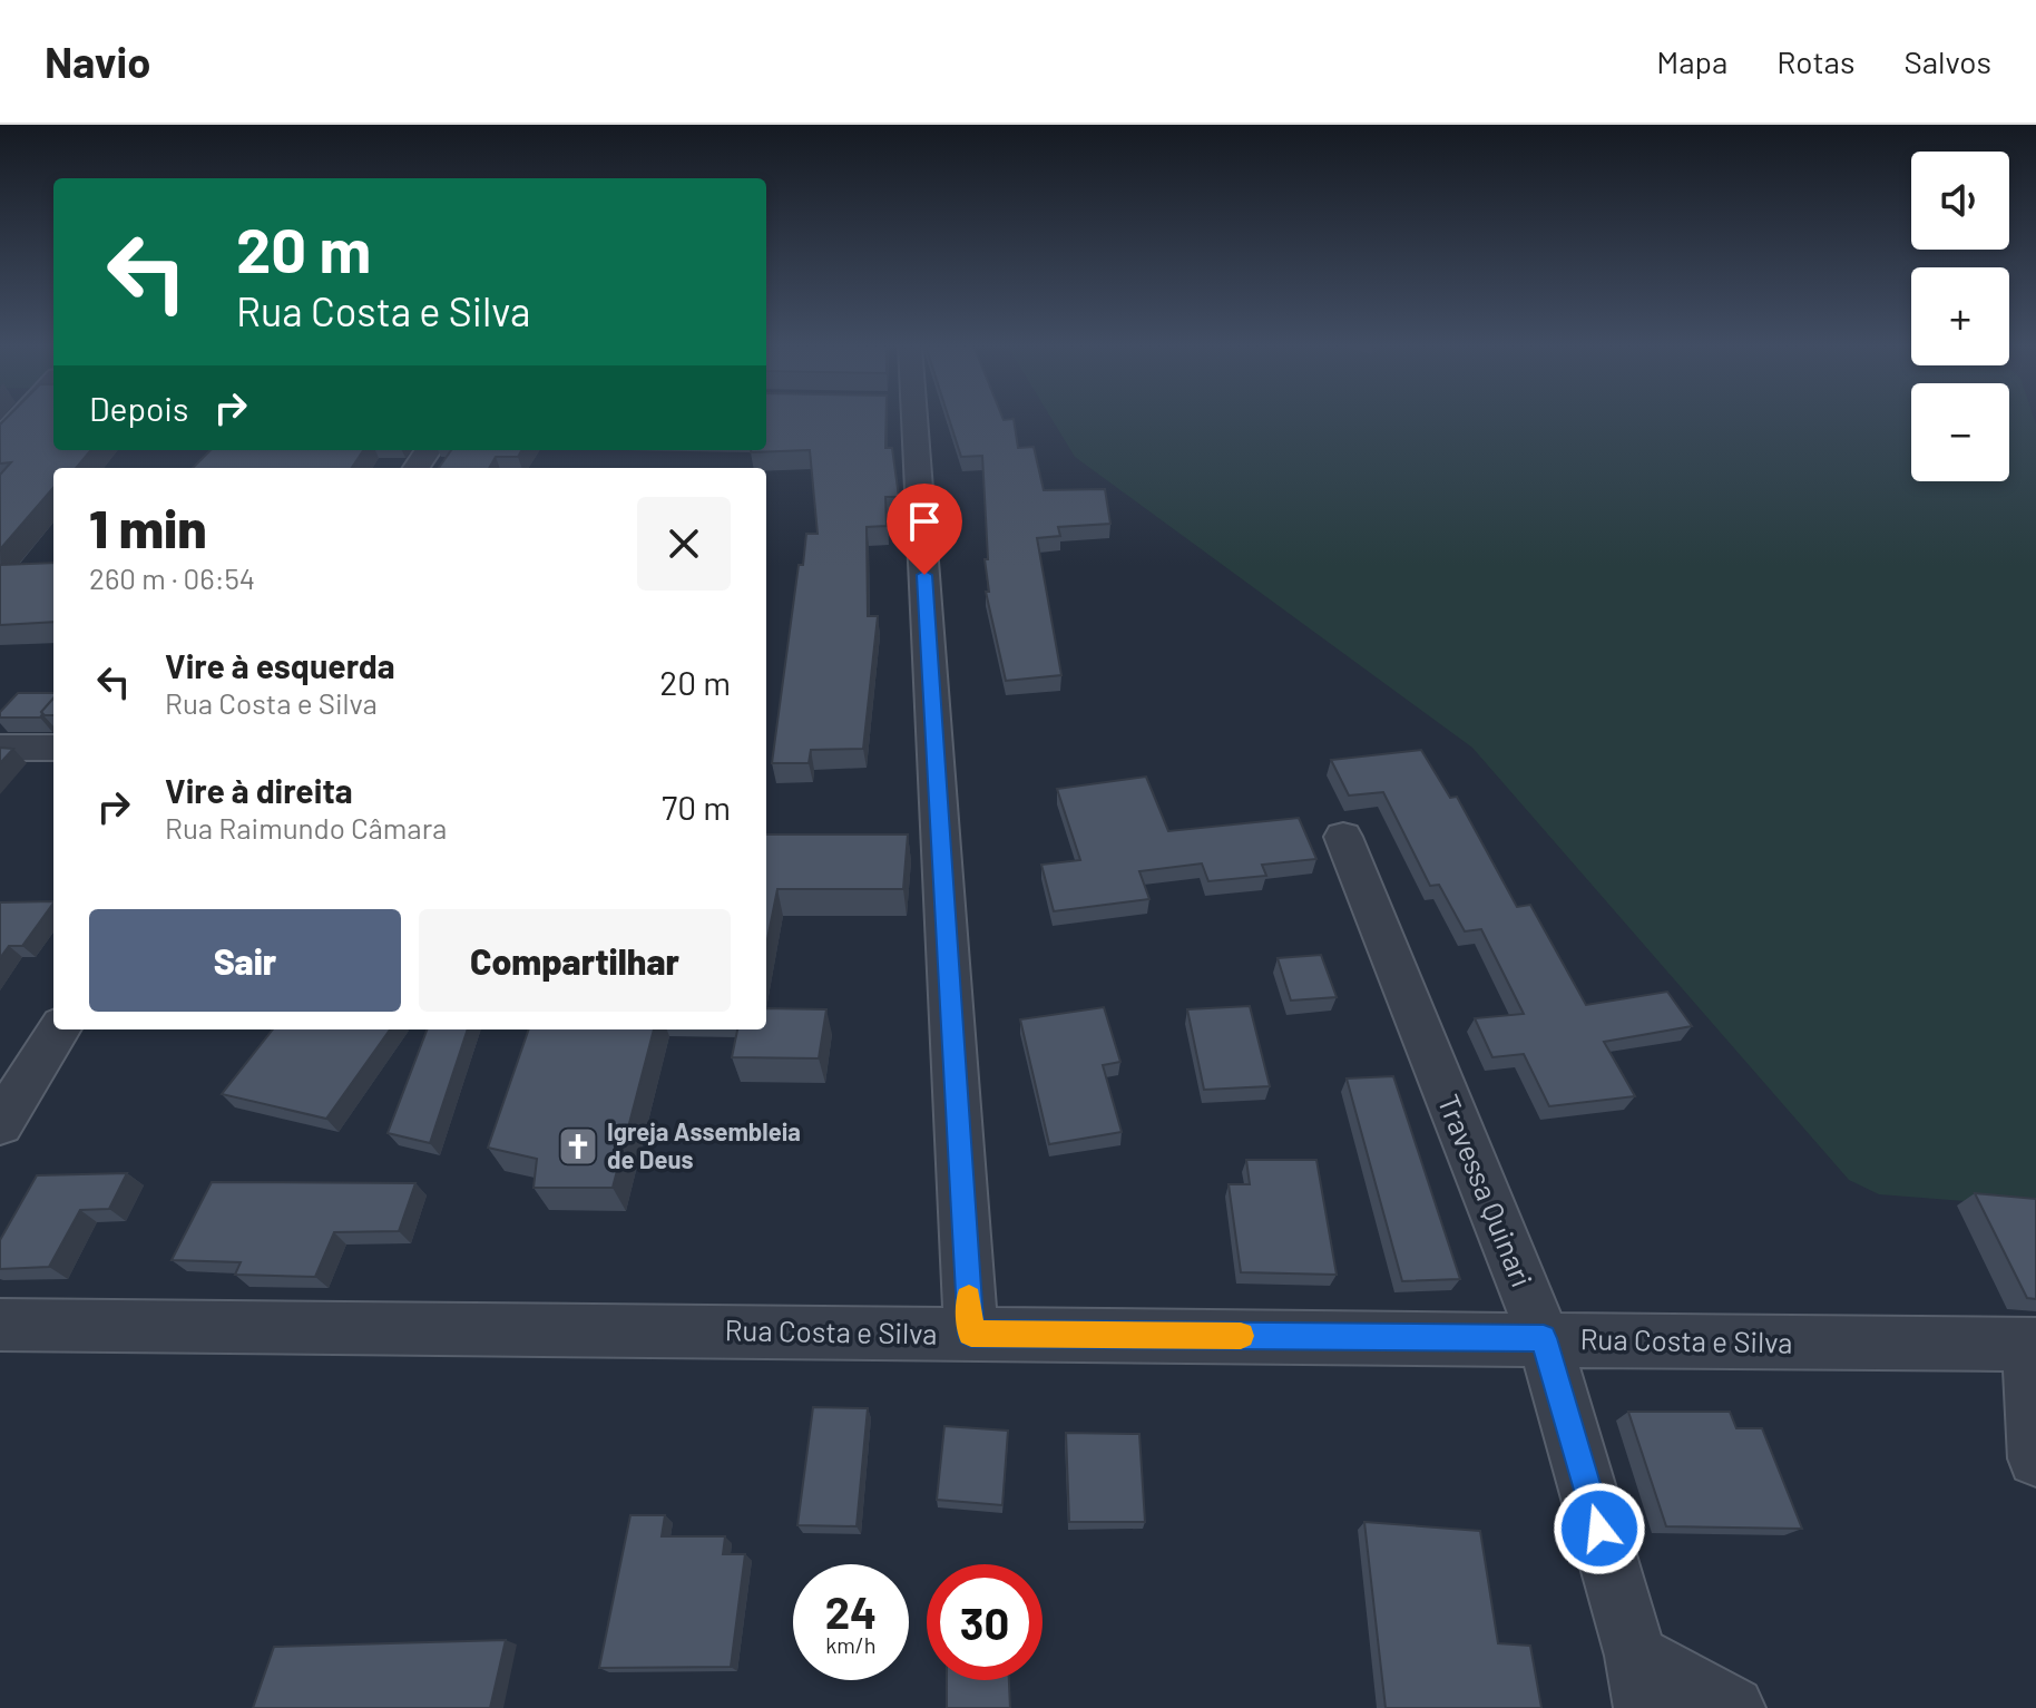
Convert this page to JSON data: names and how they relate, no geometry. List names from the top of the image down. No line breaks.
{"streets":{"street":["Travessa Quinari","Rua Costa e Silva"]},"crossings":[["Travessa Quinari","Rua Costa e Silva"]],"places":{"church":["Igreja Assembleia de Deus"]},"page":{"header":"Navio","nav":["Mapa","Rotas","Salvos"],"map_buttons":["+","−"],"turn":["20 m","Rua Costa e Silva"],"then":"Depois","heading":["1 min","260 m · 06:54"],"list":[{"name":"Vire à esquerda","note":"Rua Costa e Silva","value":"20 m"},{"name":"Vire à direita","note":"Rua Raimundo Câmara","value":"70 m"}],"buttons":["Sair","Compartilhar"],"speed":"24 km/h","limit":"30"}}
